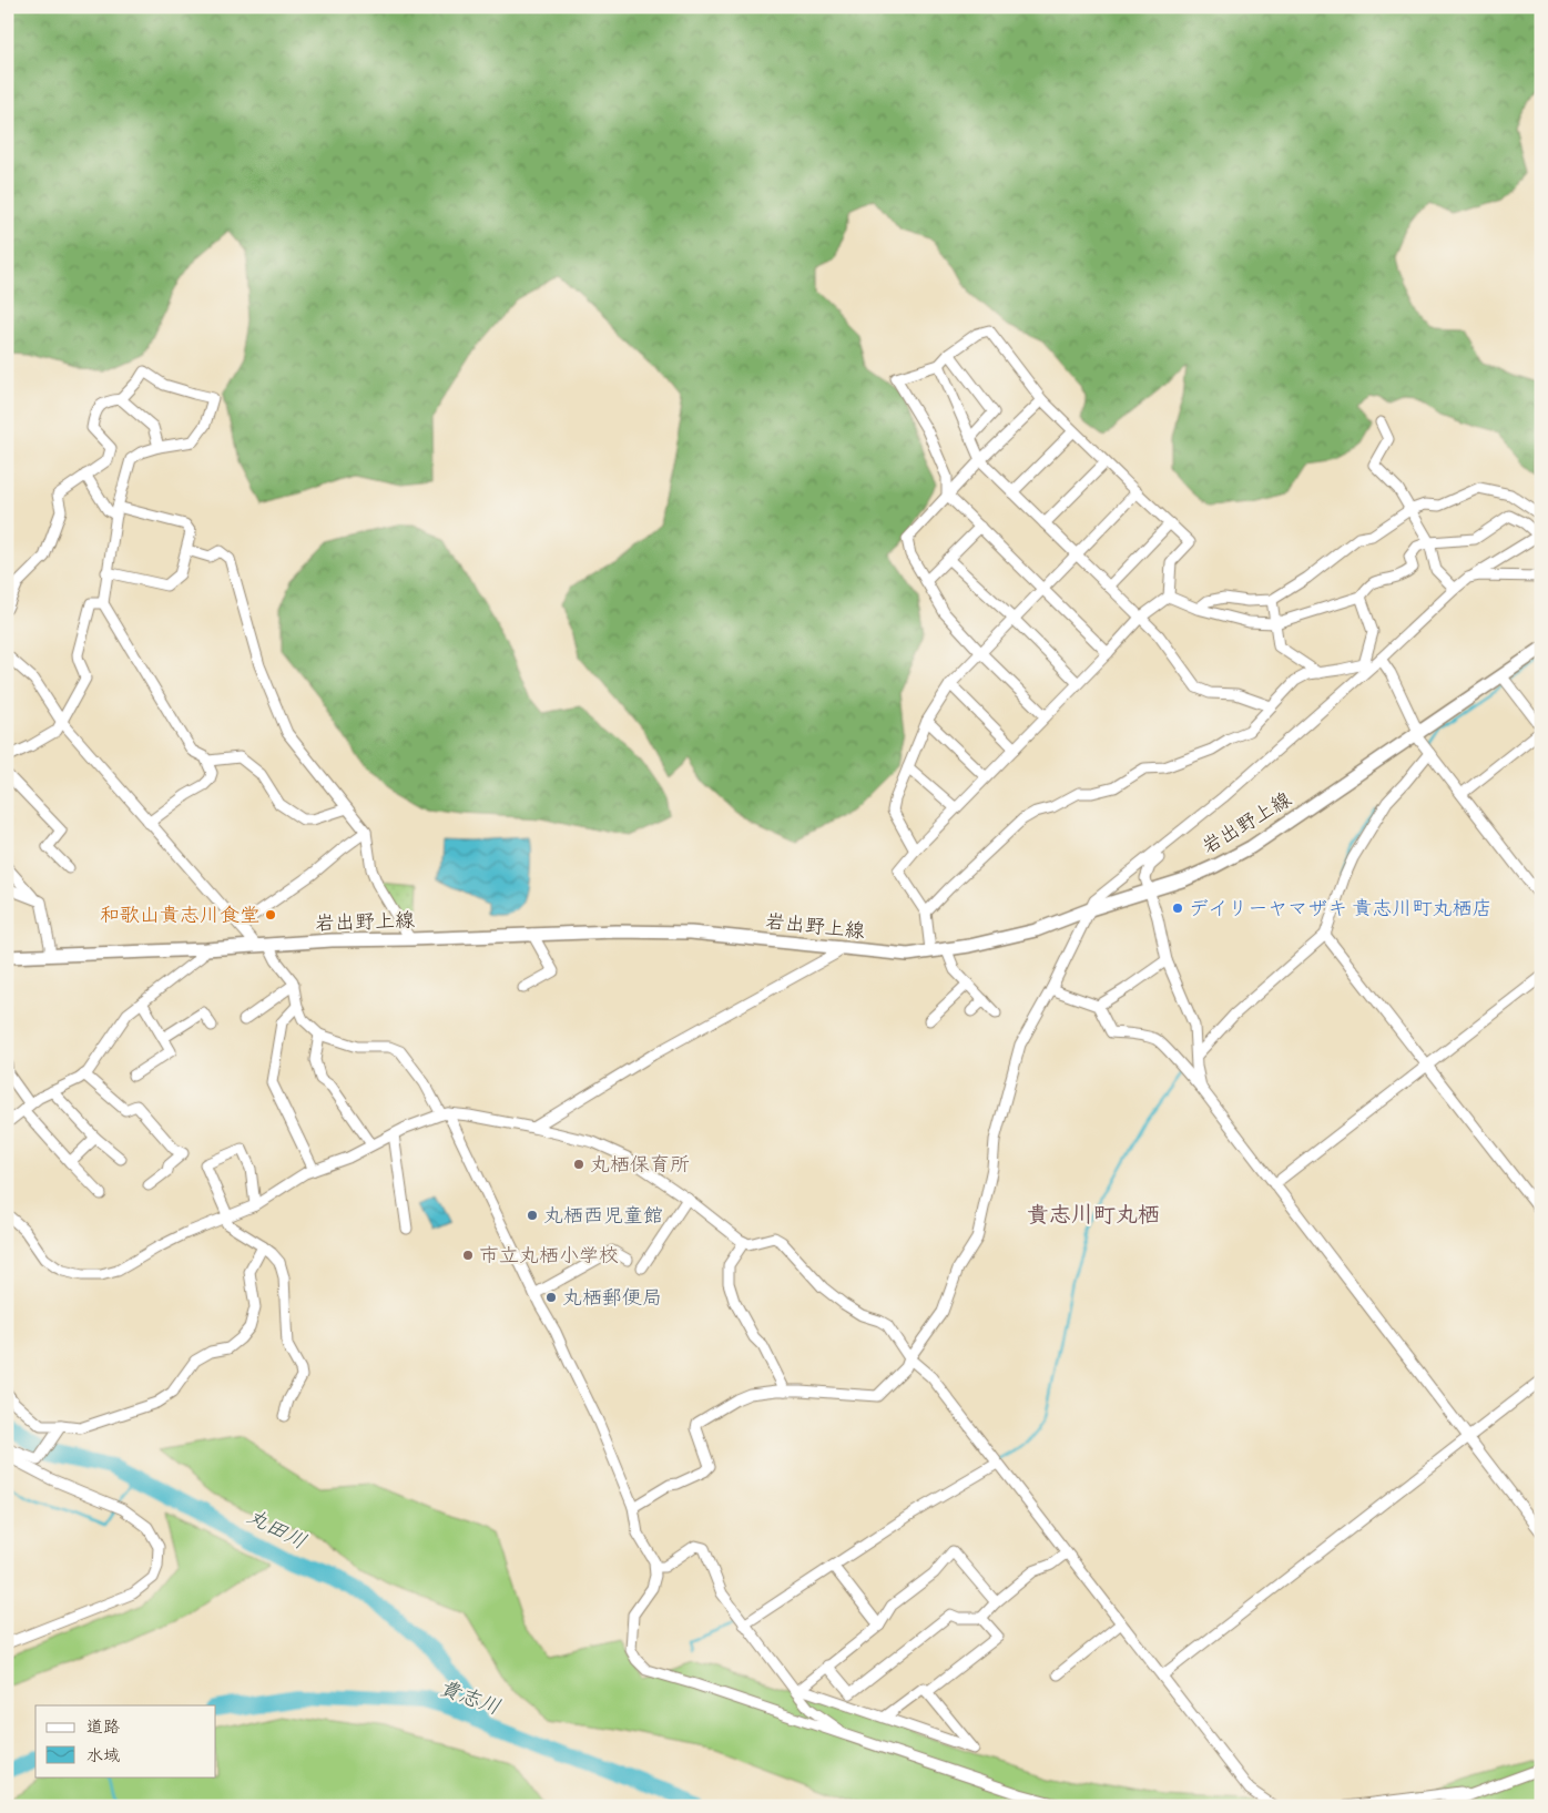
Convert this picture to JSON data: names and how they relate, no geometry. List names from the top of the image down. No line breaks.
{"streets":{"main road":["岩出野上線"]},"districts":["貴志川町丸栖"],"water":["丸田川","貴志川"],"places":["デイリーヤマザキ 貴志川町丸栖店","和歌山貴志川食堂","丸栖保育所","丸栖西児童館","市立丸栖小学校","丸栖郵便局"],"legend":["道路","水域"]}
